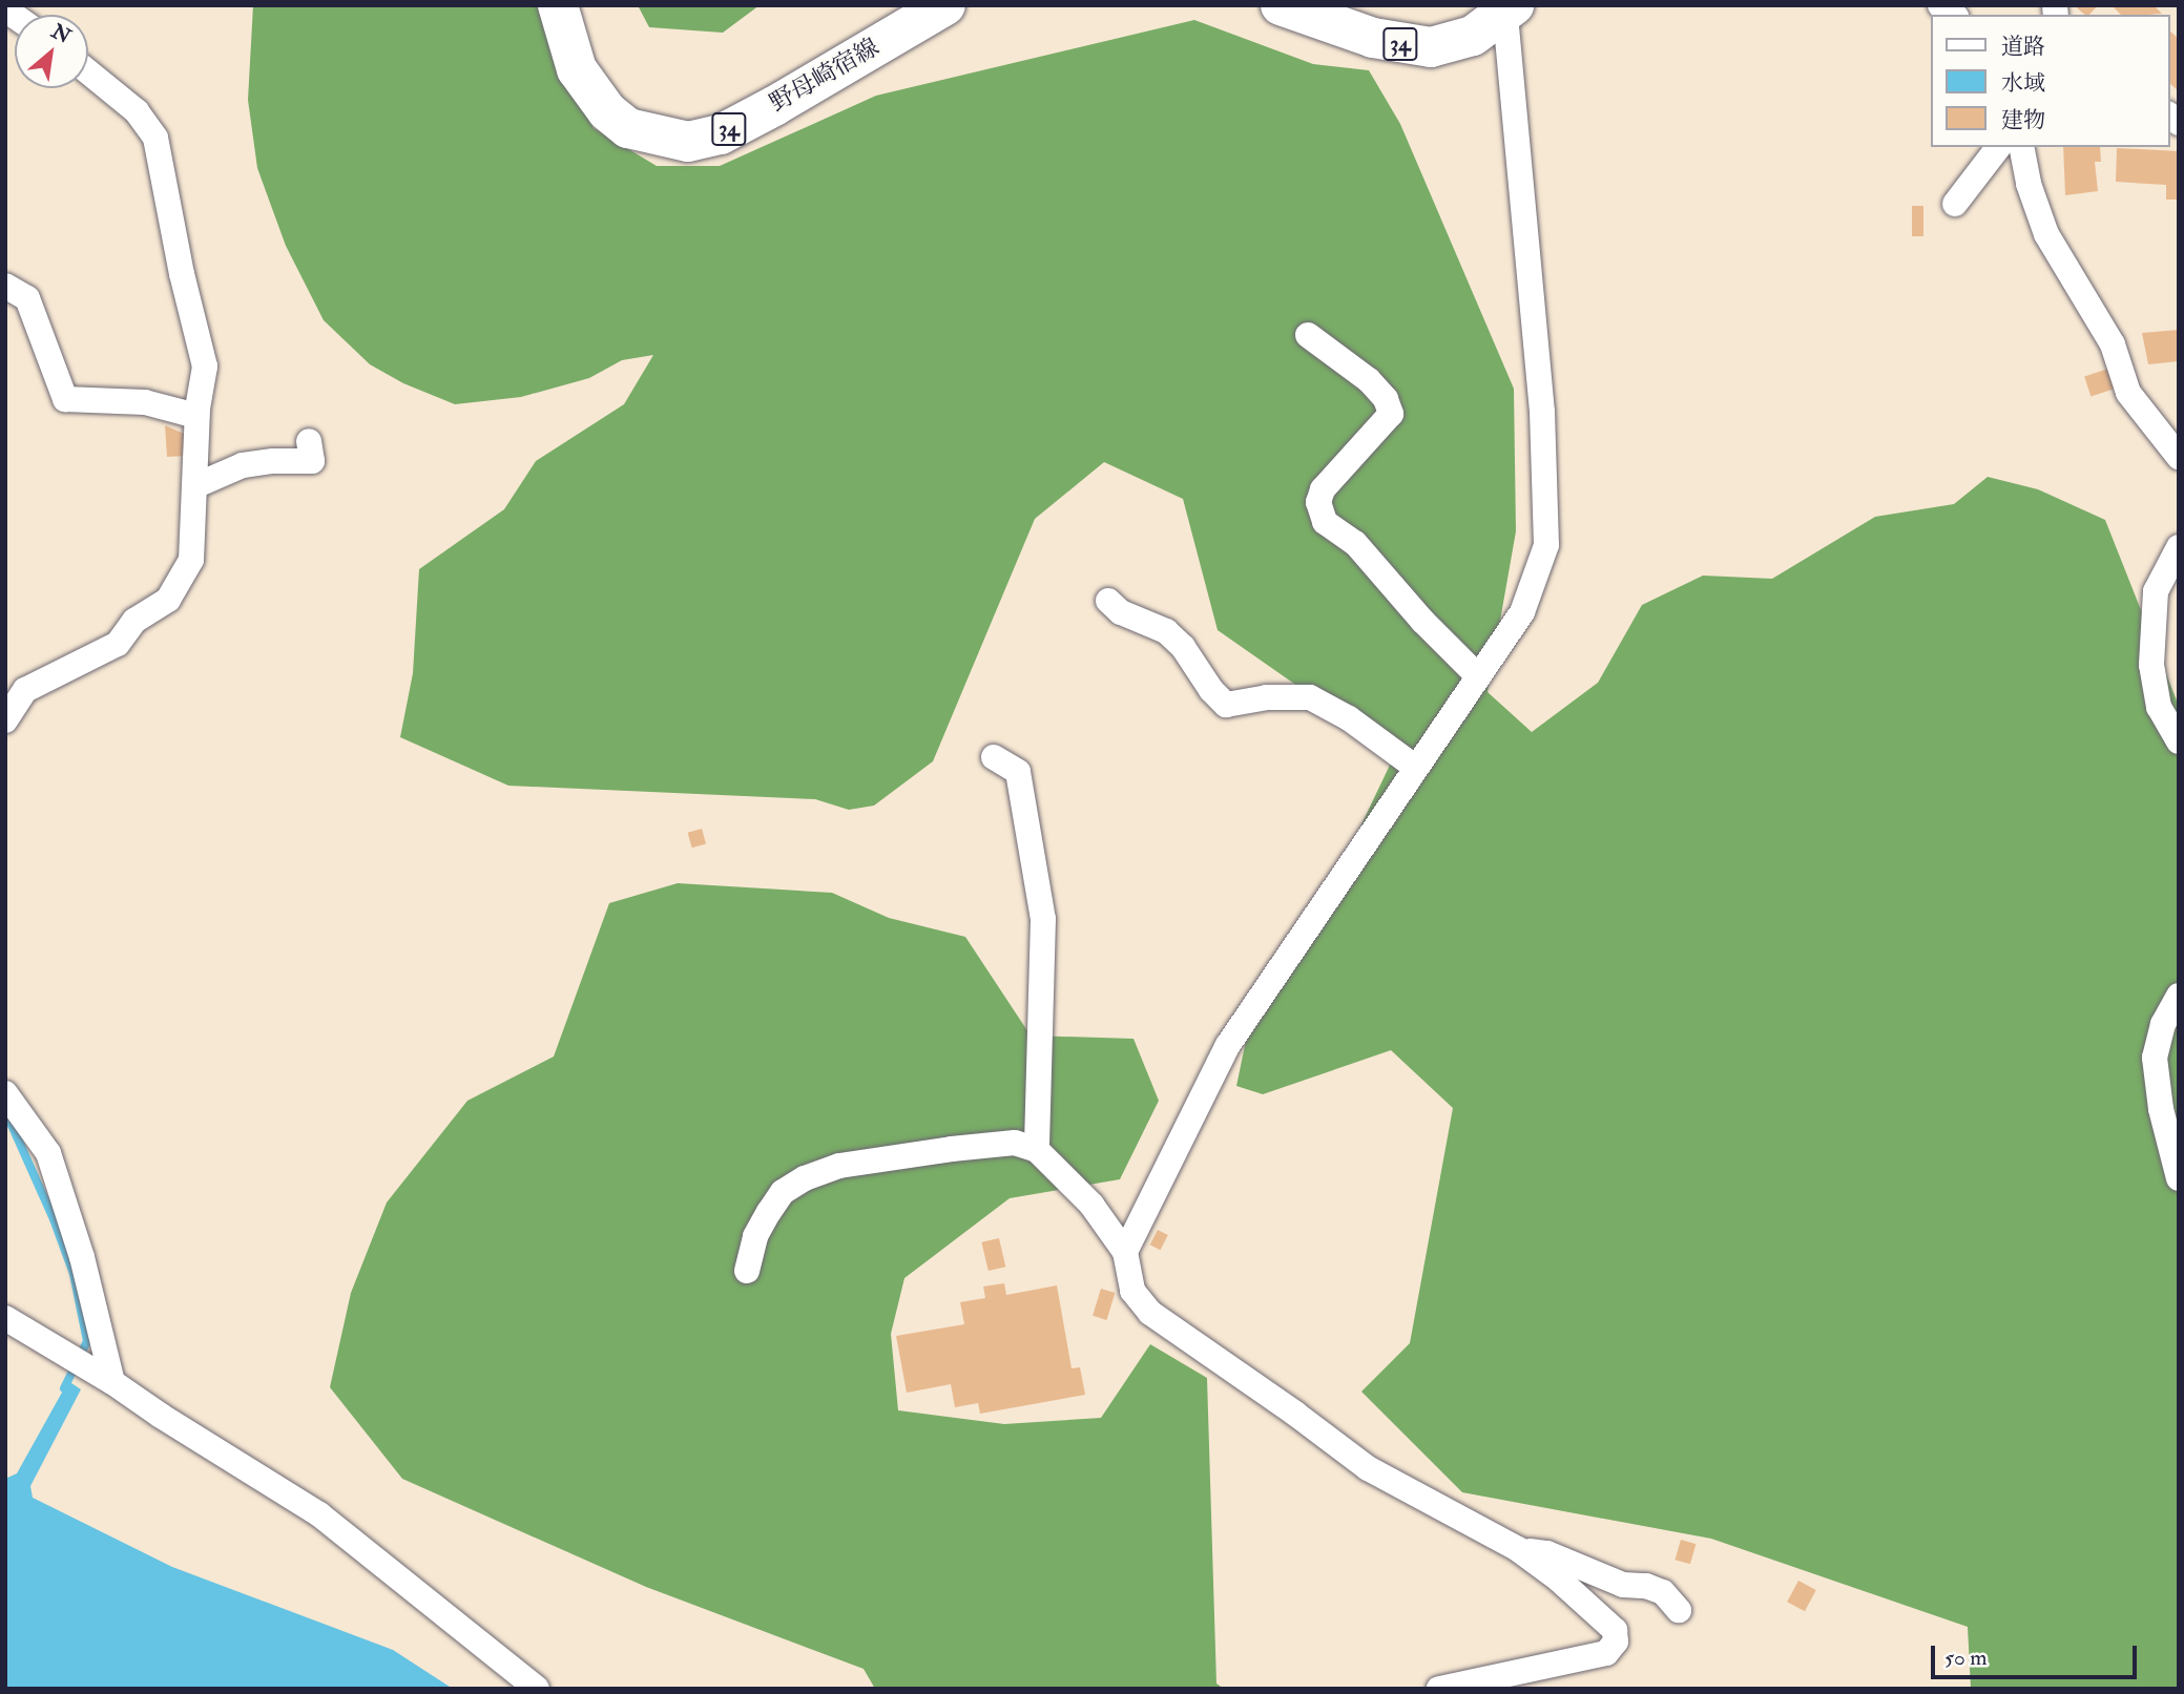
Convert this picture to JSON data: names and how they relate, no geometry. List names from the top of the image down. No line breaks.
{"streets":{"main road":["34","野母崎宿線"]},"legend":["道路","水域","建物"],"scale_bar":"50 m","north":"top right"}
